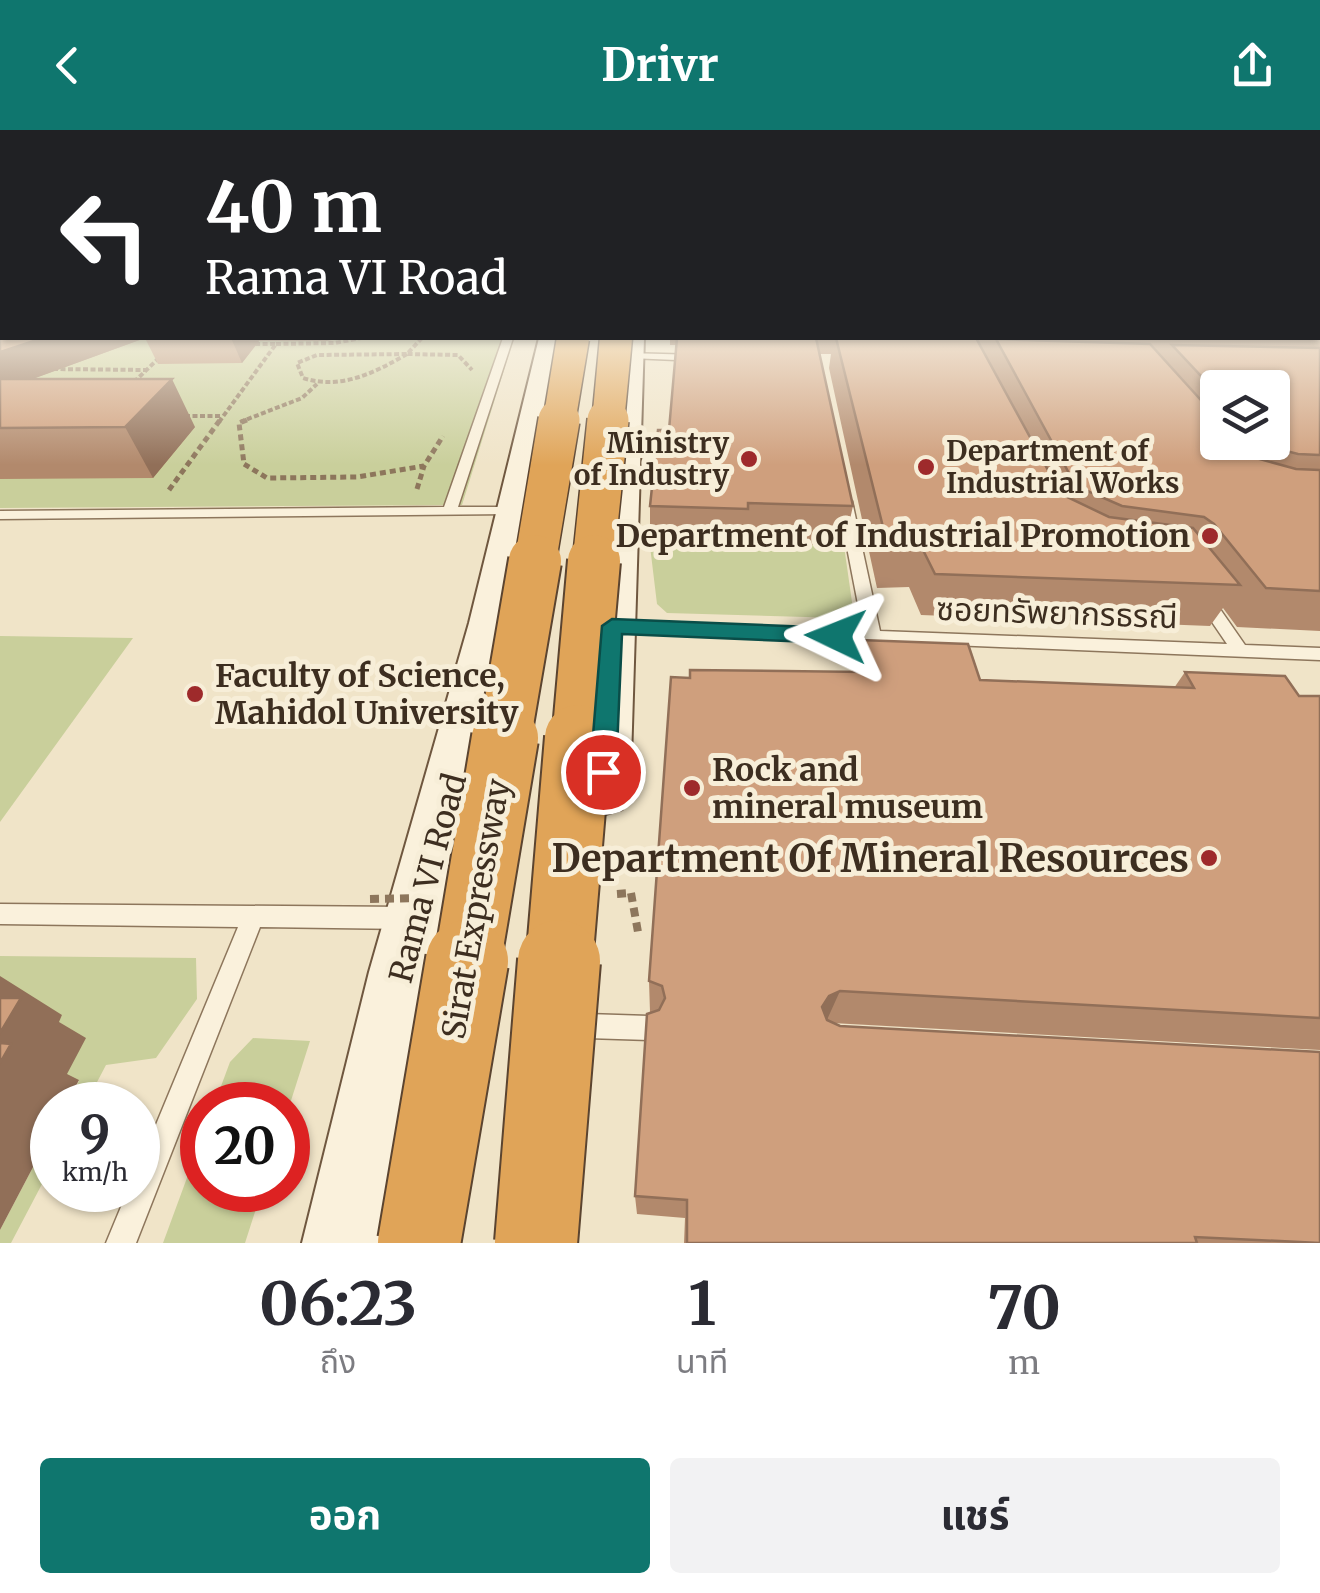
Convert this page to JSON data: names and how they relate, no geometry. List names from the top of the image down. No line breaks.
{"streets":{"highway":["Sirat Expressway"],"main road":["Rama VI Road"],"lane":["ซอยทรัพยากรธรณี"]},"places":["Ministry of Industry","Department of Industrial Works","Department of Industrial Promotion","Faculty of Science, Mahidol University","Rock and mineral museum","Department Of Mineral Resources"],"page":{"header":"Drivr","turn":["40 m","Rama VI Road"],"speed":"9 km/h","limit":"20","eta":["06:23","ถึง","1","นาที","70","m"],"buttons":["ออก","แชร์"]}}
